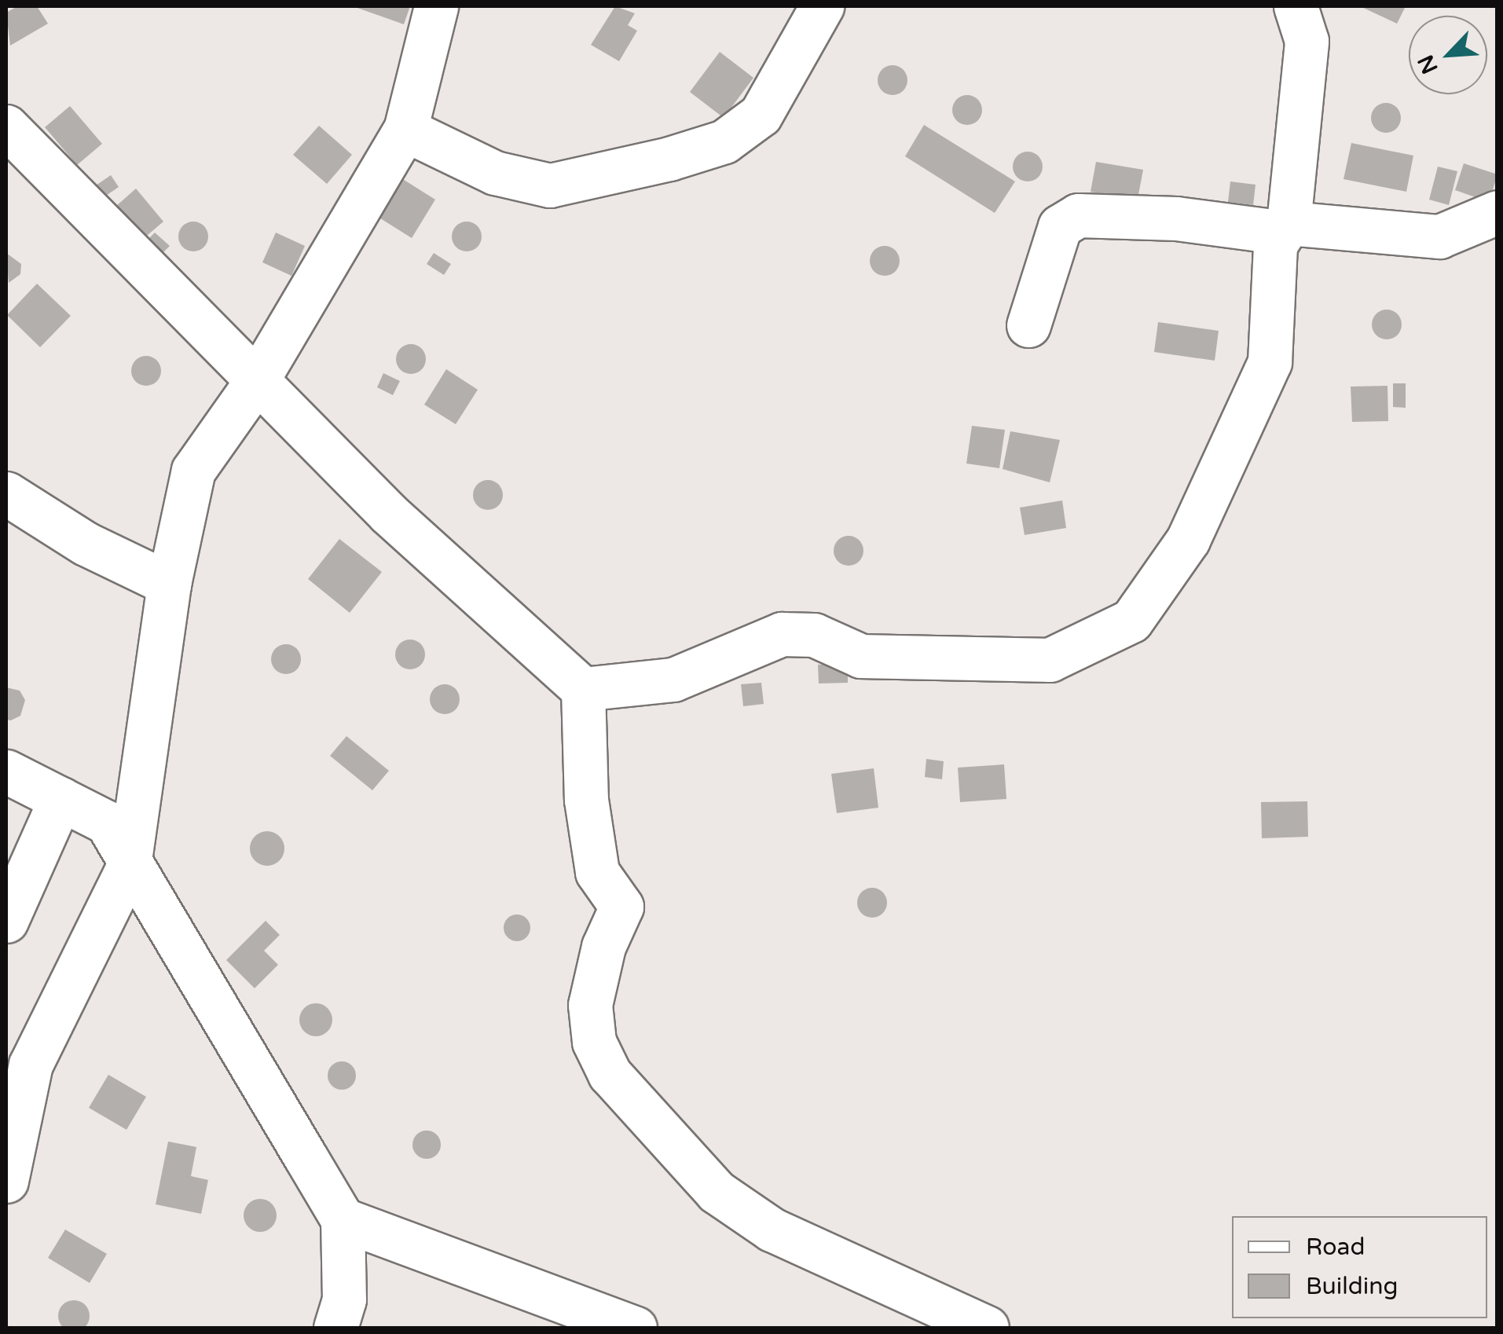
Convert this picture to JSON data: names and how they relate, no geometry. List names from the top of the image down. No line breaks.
{"legend":["Road","Building"],"north":"bottom left"}
